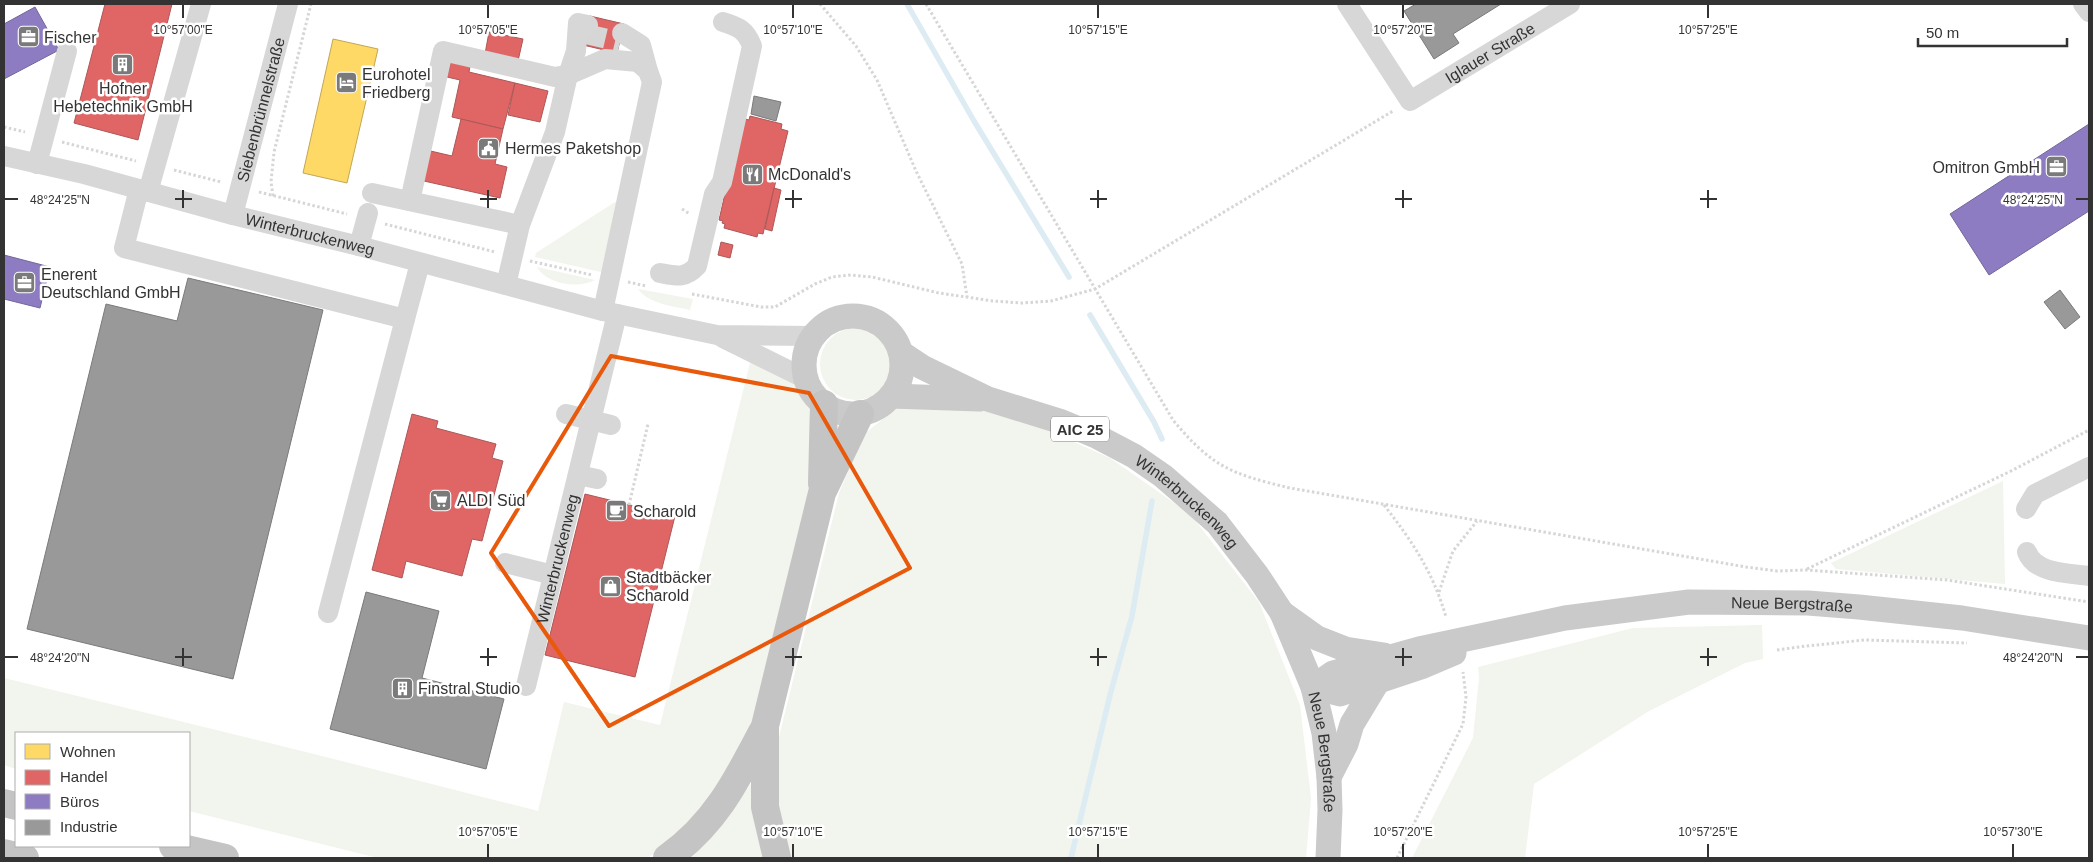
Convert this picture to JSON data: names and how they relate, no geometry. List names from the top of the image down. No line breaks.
{"streets":{"main road":["Winterbruckenweg","AIC 25","Neue Bergstraße"],"street":["Iglauer Straße","Siebenbrünnelstraße"]},"crossings":[["Siebenbrünnelstraße","Winterbruckenweg"],["Winterbruckenweg","AIC 25"],["Winterbruckenweg","Neue Bergstraße"],["AIC 25","Neue Bergstraße"]],"places":{"office":["Fischer","Omitron GmbH","Enerent Deutschland GmbH"],"building":["Hofner Hebetechnik GmbH","Finstral Studio"],"hotel":["Eurohotel Friedberg"],"public building":["Hermes Paketshop"],"restaurant":["McDonald's"],"supermarket":["ALDI Süd"],"cafe":["Scharold"],"shop":["Stadtbäcker Scharold"]},"legend":["Wohnen","Handel","Büros","Industrie"],"scale_bar":"50 m","coordinates":["10°57'00\"E","10°57'05\"E","10°57'10\"E","10°57'15\"E","10°57'20\"E","10°57'25\"E","48°24'25\"N","48°24'20\"N","10°57'30\"E"]}
